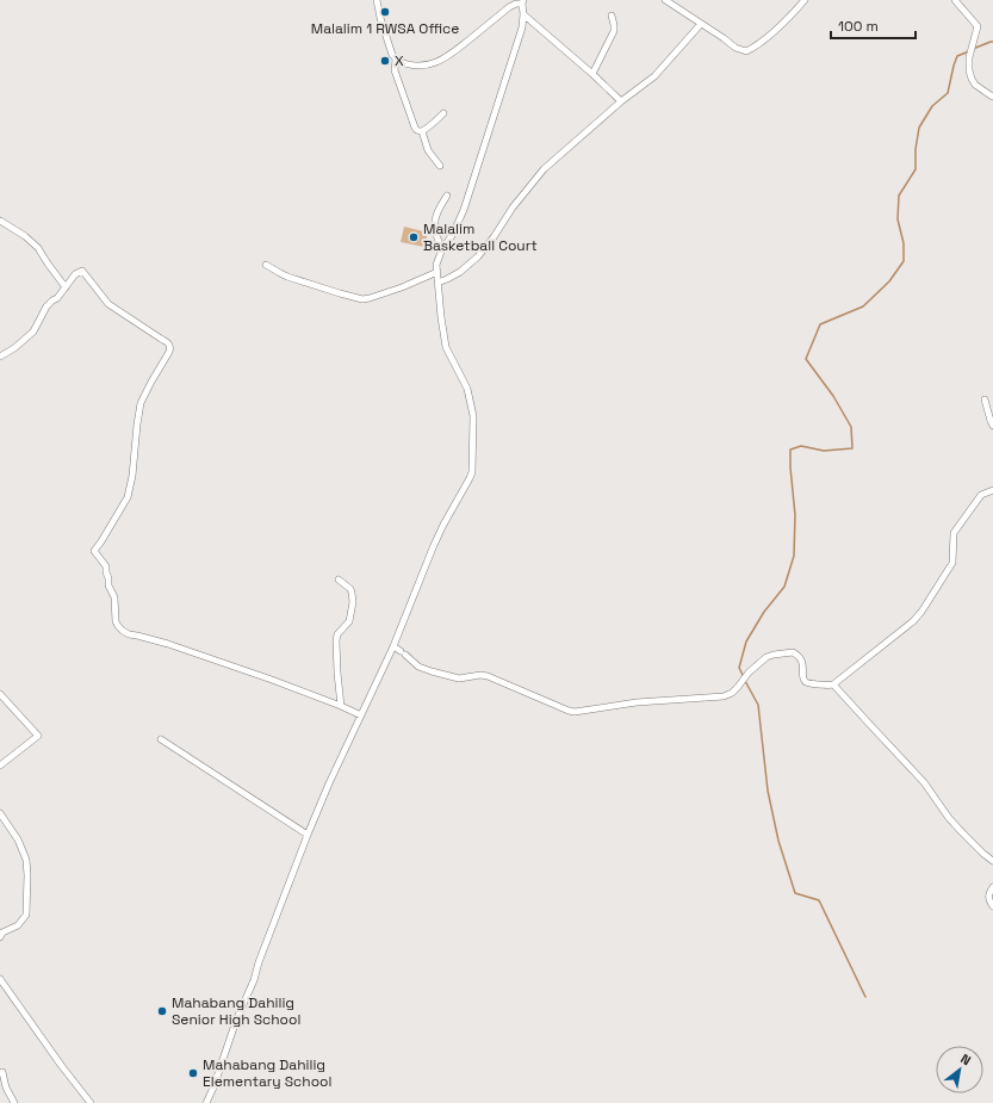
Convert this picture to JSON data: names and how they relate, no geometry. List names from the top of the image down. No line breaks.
{"places":["Malalim 1 RWSA Office","X","Malalim Basketball Court","Mahabang Dahilig Senior High School","Mahabang Dahilig Elementary School"],"scale_bar":"100 m","north":"top right"}
